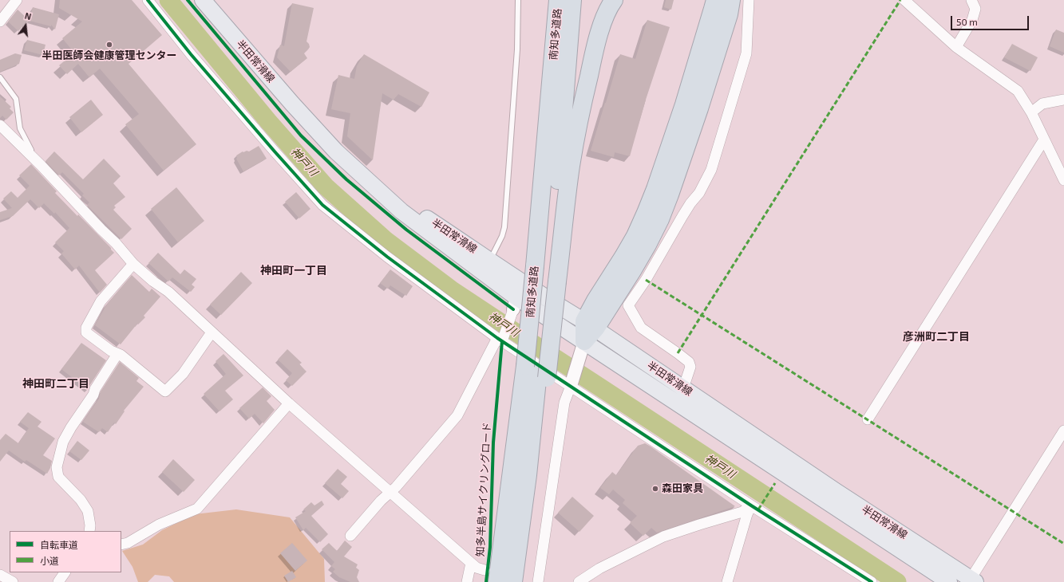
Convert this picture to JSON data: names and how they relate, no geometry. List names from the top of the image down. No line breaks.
{"streets":{"highway":["南知多道路"],"main road":["半田常滑線"],"cycle path":["知多半島サイクリングロード"]},"districts":["神田町一丁目","彦洲町二丁目","神田町二丁目"],"water":["神戸川"],"places":["半田医師会健康管理センター","森田家具"],"legend":["自転車道","小道"],"scale_bar":"50 m","north":"top"}
